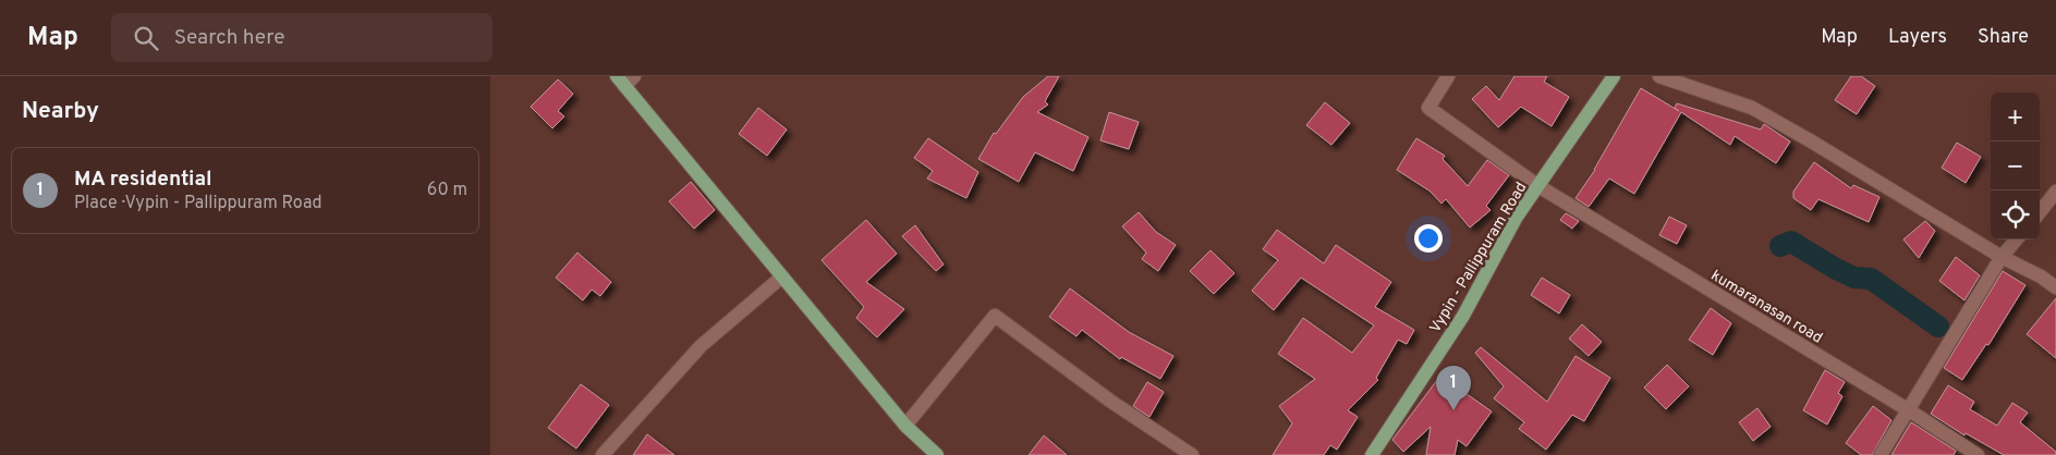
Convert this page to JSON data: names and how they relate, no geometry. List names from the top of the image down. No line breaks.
{"streets":{"main road":["Vypin - Pallippuram Road"],"street":["kumaranasan road"]},"crossings":[["Vypin - Pallippuram Road","kumaranasan road"]],"page":{"header":"Map","search":"Search here","nav":["Map","Layers","Share"],"heading":"Nearby","map_buttons":["+","−"],"list":[{"mark":"1","name":"MA residential","note":"Place · Vypin - Pallippuram Road","value":"60 m"}],"pins":"1"}}
